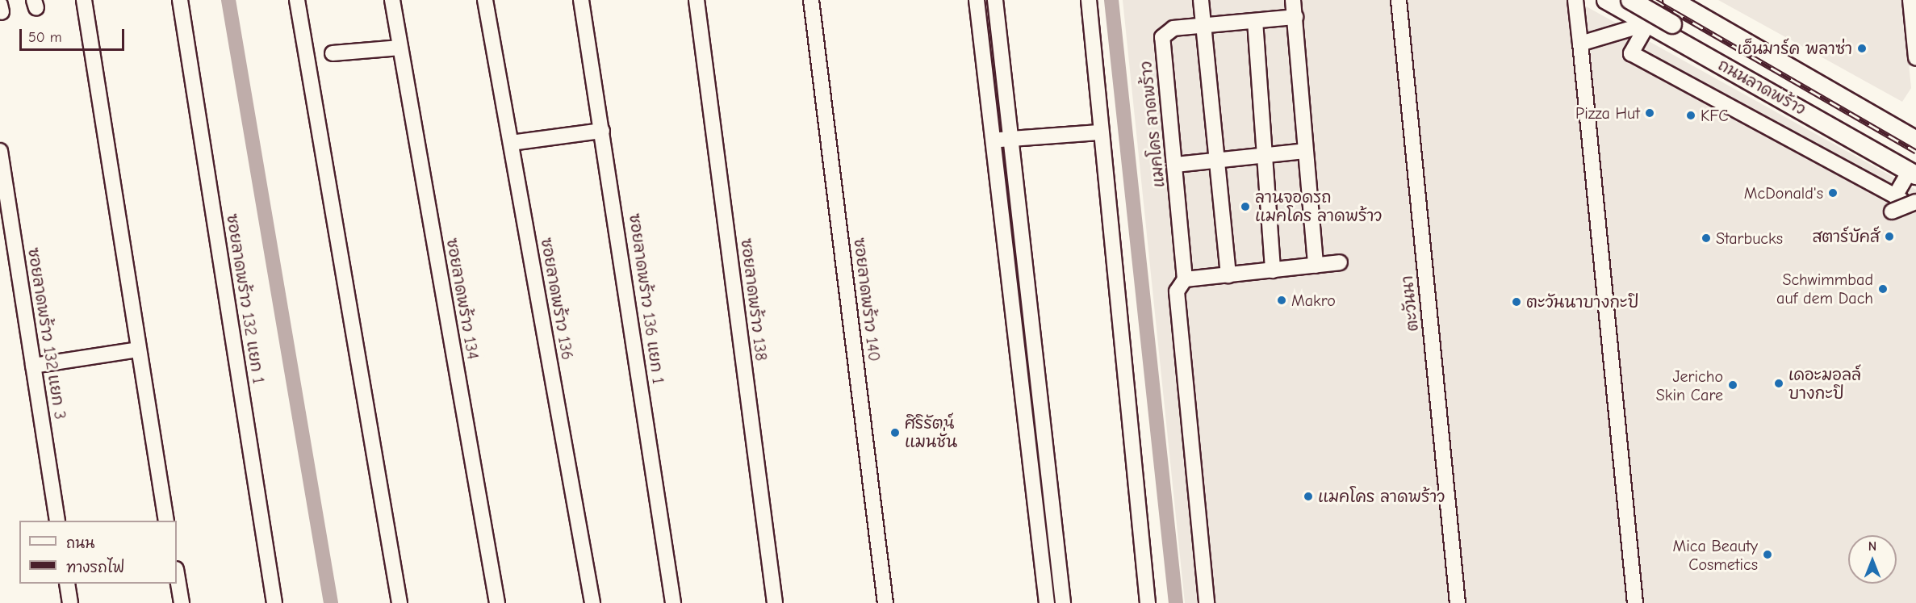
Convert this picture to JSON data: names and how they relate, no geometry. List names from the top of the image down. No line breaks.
{"streets":{"main road":["ถนนลาดพร้าว"],"street":["แมคโคร ลาดพร้าว","ซอยลาดพร้าว 132 แยก 1","ซอยลาดพร้าว 134","ซอยลาดพร้าว 136","ซอยลาดพร้าว 136 แยก 1","ซอยลาดพร้าว 138","ซอยลาดพร้าว 140","ตะวันนา","ซอยลาดพร้าว 132 แยก 3"]},"places":["เอ็นมาร์ค พลาซ่า","Pizza Hut","KFC","McDonald's","ลานจอดรถ แมคโคร ลาดพร้าว","สตาร์บัคส์","Starbucks","Schwimmbad auf dem Dach","Makro","ตะวันนาบางกะปิ","เดอะมอลล์ บางกะปิ","Jericho Skin Care","ศิริรัตน์ แมนชั่น","แมคโคร ลาดพร้าว","Mica Beauty Cosmetics"],"legend":["ถนน","ทางรถไฟ"],"scale_bar":"50 m","north":"top"}
